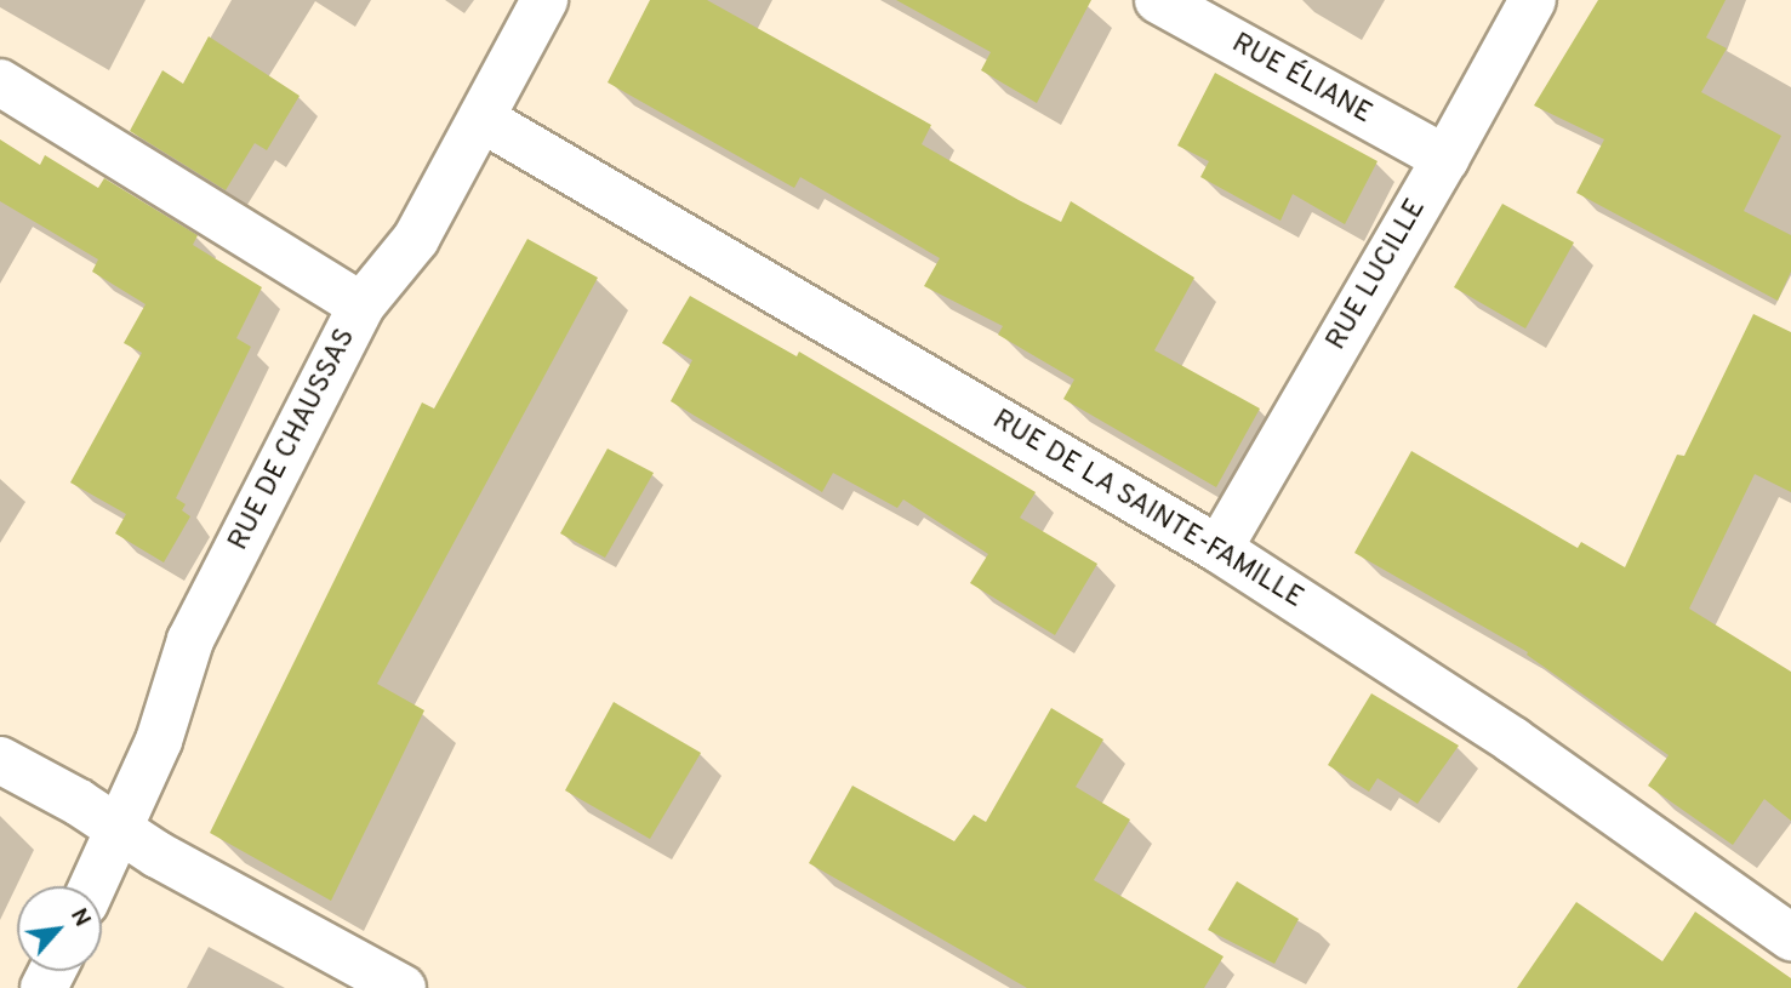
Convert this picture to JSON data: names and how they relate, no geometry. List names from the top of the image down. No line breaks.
{"streets":{"street":["RUE ÉLIANE","RUE LUCILLE","RUE DE CHAUSSAS","RUE DE LA SAINTE-FAMILLE"]},"crossings":[["RUE ÉLIANE","RUE LUCILLE"],["RUE LUCILLE","RUE DE LA SAINTE-FAMILLE"],["RUE DE CHAUSSAS","RUE DE LA SAINTE-FAMILLE"]],"north":"top right"}
